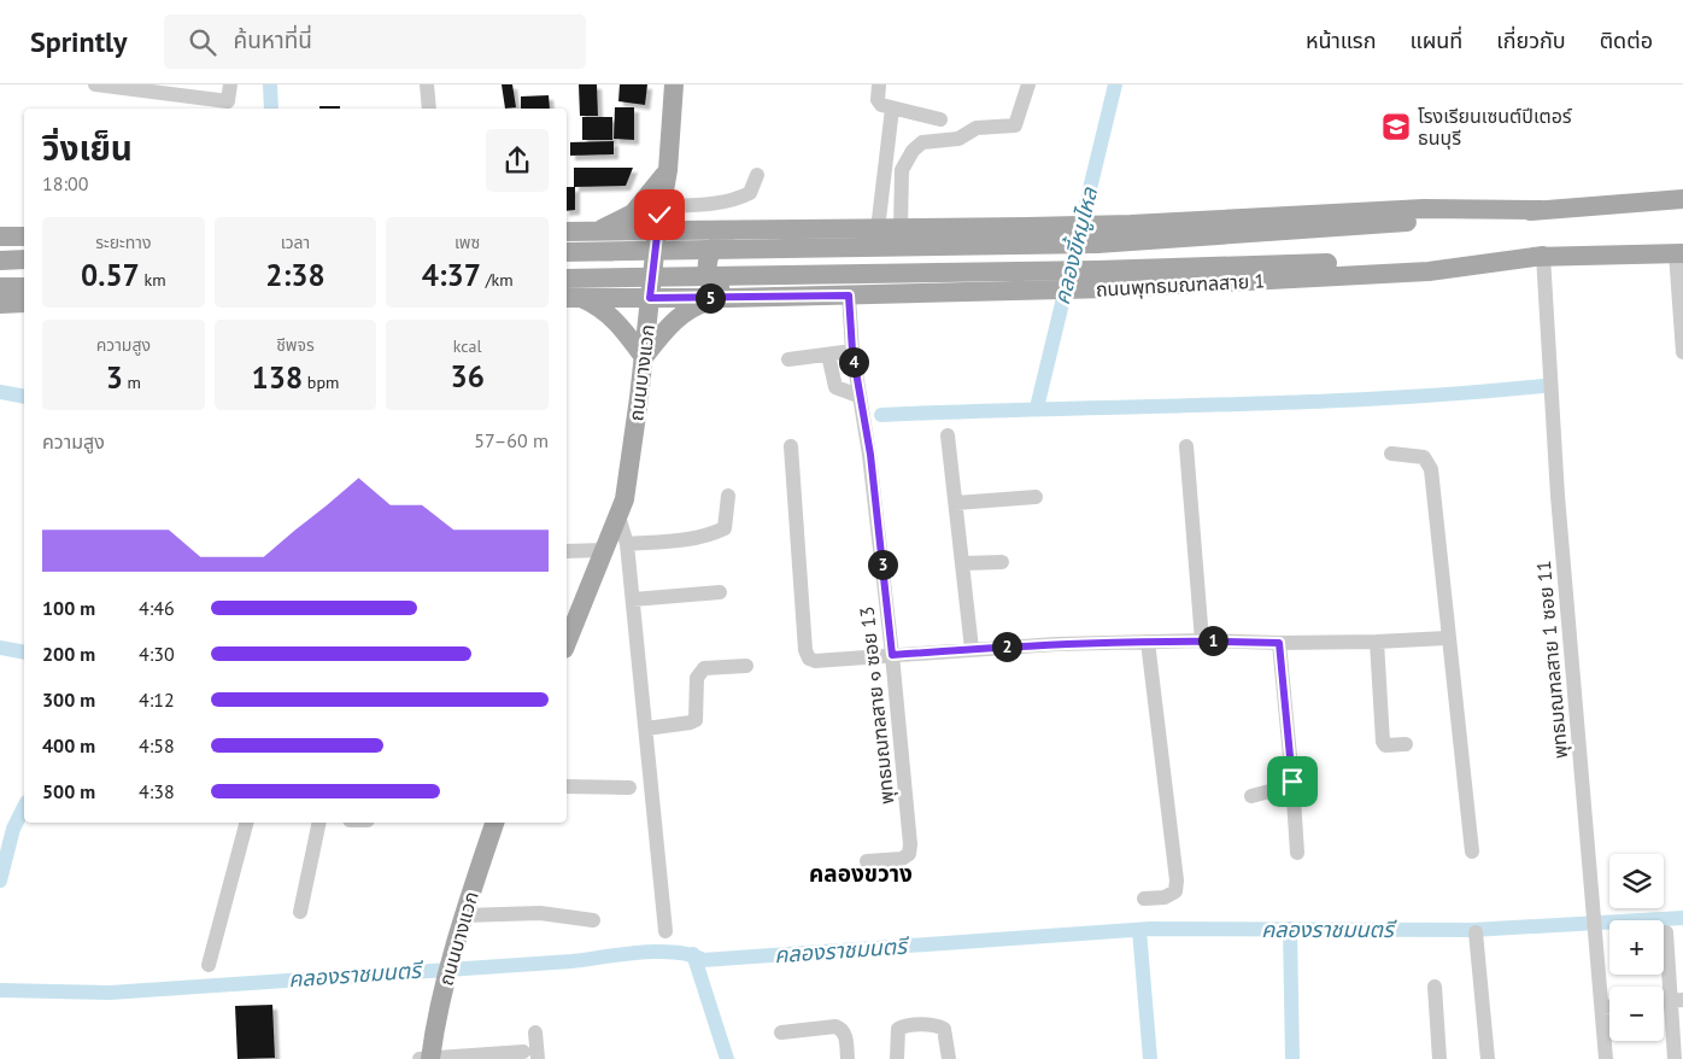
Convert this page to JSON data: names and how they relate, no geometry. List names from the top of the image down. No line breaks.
{"streets":{"main road":["ถนนพุทธมณฑลสาย 1","ถนนบางแวก"],"street":["พุทธมณฑลสาย 1 ซอย 11","พุทธมณฑลสาย ๑ ซอย 13"]},"crossings":[["ถนนพุทธมณฑลสาย 1","ถนนบางแวก"],["ถนนพุทธมณฑลสาย 1","พุทธมณฑลสาย 1 ซอย 11"],["ถนนพุทธมณฑลสาย 1","พุทธมณฑลสาย ๑ ซอย 13"]],"districts":["คลองขวาง"],"water":["คลองขี้หมูไหล","คลองราชมนตรี"],"places":{"school or university":["โรงเรียนเซนต์ปีเตอร์ ธนบุรี"]},"page":{"header":"Sprintly","search":"ค้นหาที่นี่","nav":["หน้าแรก","แผนที่","เกี่ยวกับ","ติดต่อ"],"heading":["วิ่งเย็น","18:00"],"stats":[["ระยะทาง","0.57 km"],["เวลา","2:38"],["เพซ","4:37 /km"],["ความสูง","3 m"],["ชีพจร","138 bpm"],["kcal","36"]],"pins":["5","4","3","1","2"],"chart":["ความสูง","57–60 m"],"list":[{"name":"100 m","note":"4:46"},{"name":"200 m","note":"4:30"},{"name":"300 m","note":"4:12"},{"name":"400 m","note":"4:58"},{"name":"500 m","note":"4:38"}],"map_buttons":["+","−"]}}
